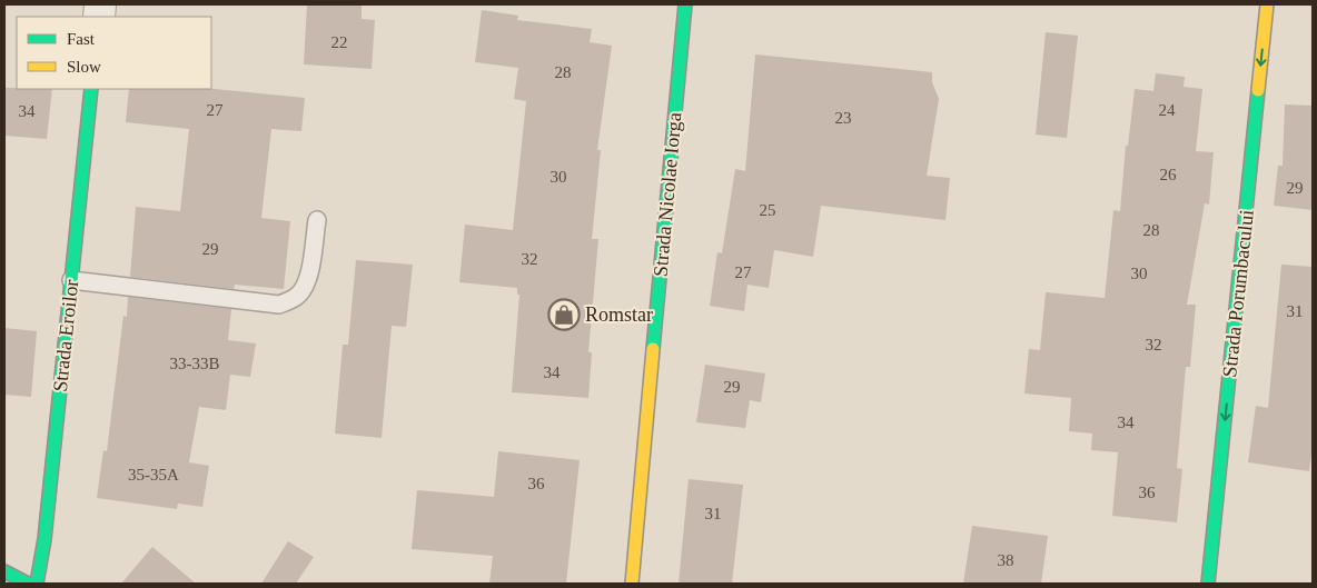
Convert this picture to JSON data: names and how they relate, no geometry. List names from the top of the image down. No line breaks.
{"streets":{"street":["Strada Nicolae Iorga","Strada Porumbacului","Strada Eroilor"]},"one_way":["Strada Porumbacului"],"places":{"shop":["Romstar"]},"house_numbers":["22","28","27","24","34","23","26","30","29","25","28","29","32","27","30","31","32","33-33B","34","29","34","35-35A","36","36","31","38"],"legend":["Fast","Slow"]}
